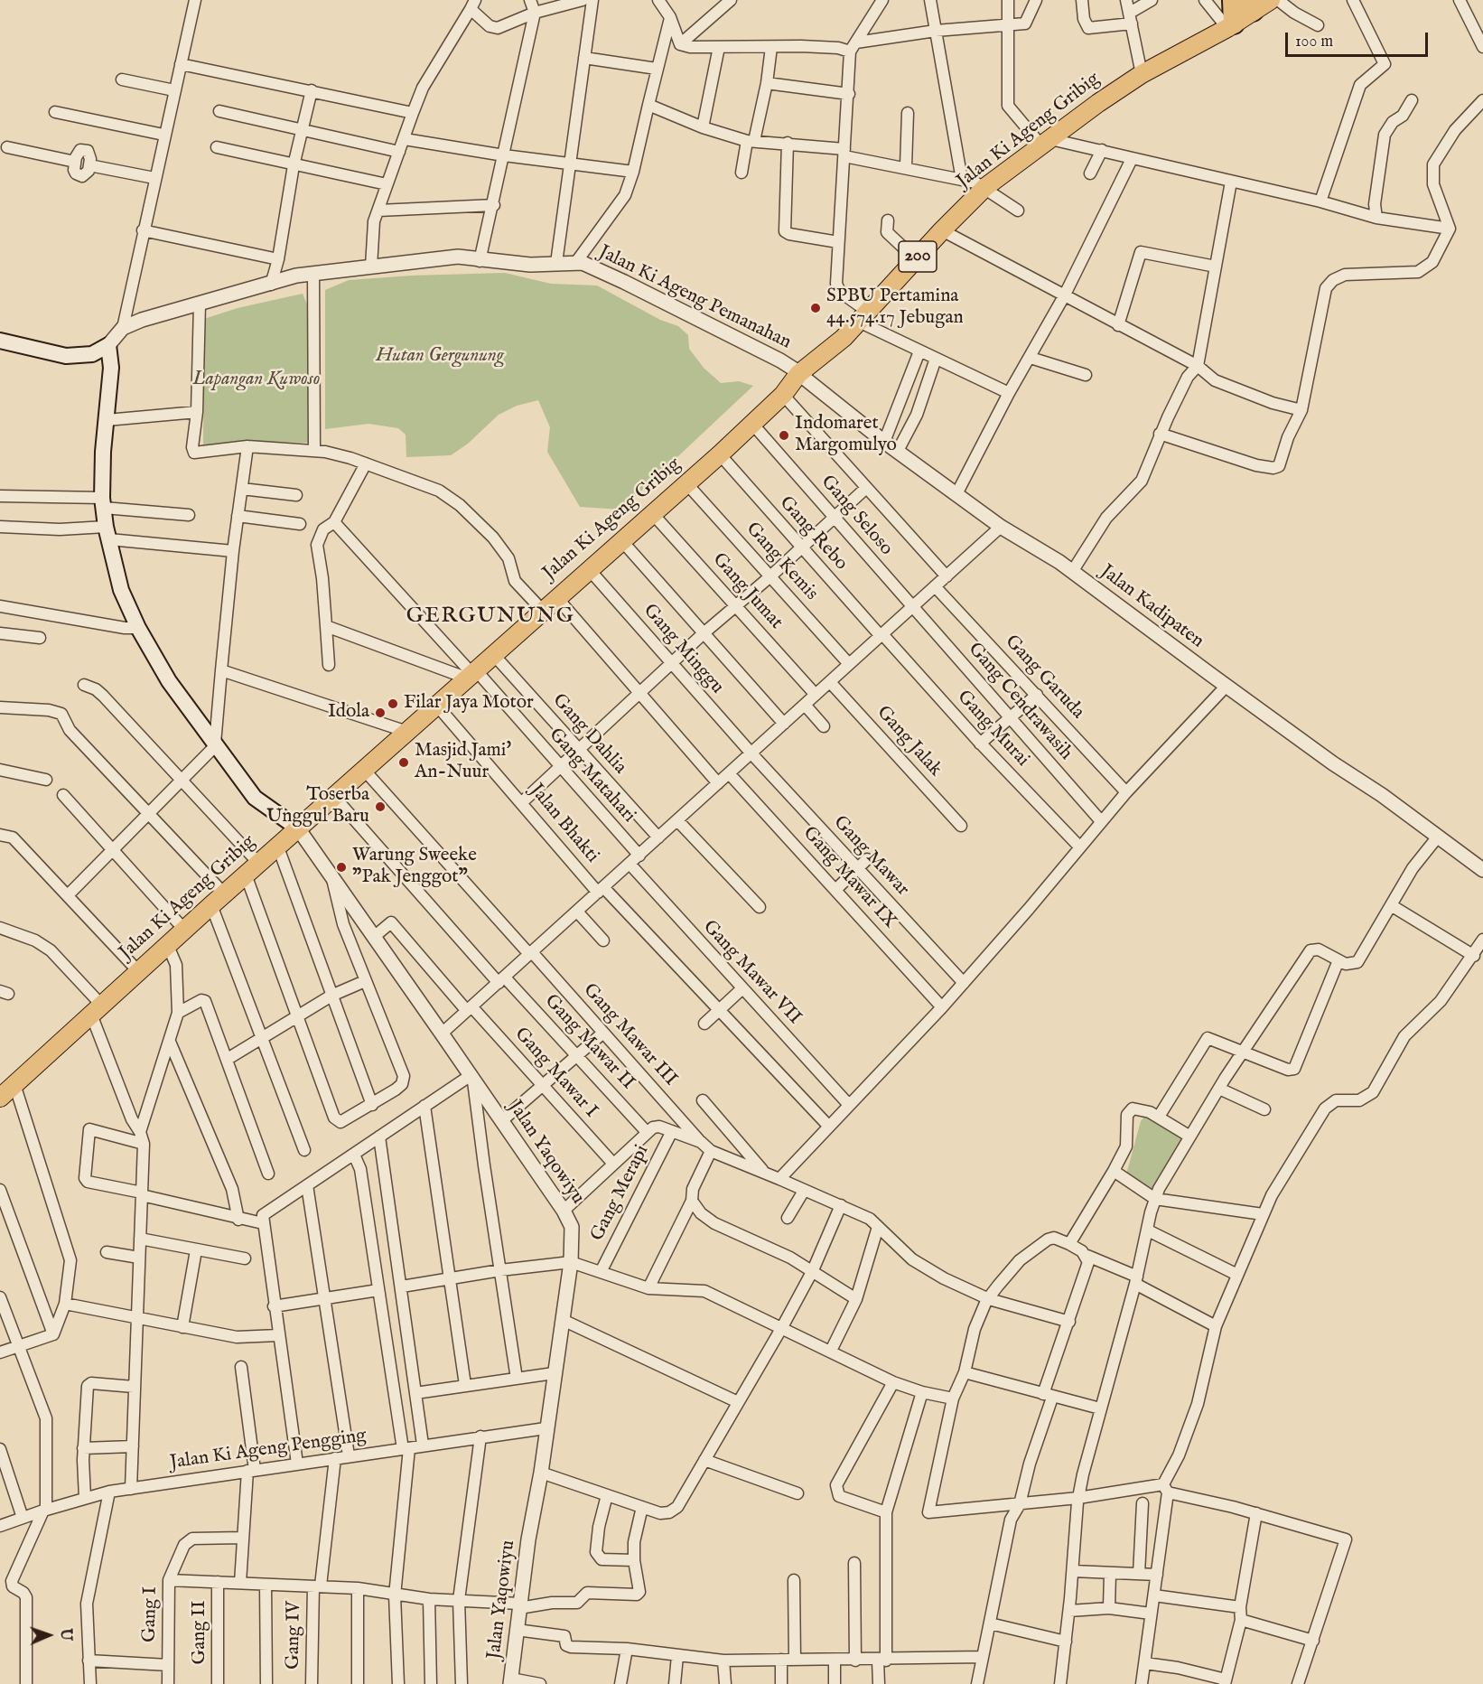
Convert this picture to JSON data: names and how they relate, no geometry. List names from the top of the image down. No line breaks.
{"streets":{"main road":["Jalan Ki Ageng Gribig","200"],"street":["Jalan Ki Ageng Pemanahan","Gang Seloso","Gang Rebo","Gang Kemis","Gang Jumat","Jalan Kadipaten","Gang Minggu","Gang Garuda","Gang Cendrawasih","Gang Murai","Gang Dahlia","Gang Jalak","Gang Matahari","Jalan Bhakti","Gang Mawar","Gang Mawar IX","Gang Mawar VII","Gang Mawar III","Gang Mawar II","Gang Mawar I","Jalan Yaqowiyu","Gang Merapi","Jalan Ki Ageng Pengging","Gang I","Gang II","Gang IV"]},"crossings":[["Jalan Ki Ageng Gribig","Jalan Ki Ageng Pemanahan"],["Jalan Ki Ageng Gribig","Gang Seloso"],["Jalan Ki Ageng Gribig","Gang Rebo"],["Jalan Ki Ageng Gribig","Gang Kemis"],["Jalan Ki Ageng Gribig","Gang Jumat"],["Jalan Ki Ageng Gribig","Jalan Kadipaten"],["Jalan Ki Ageng Gribig","Gang Minggu"],["Jalan Ki Ageng Gribig","Gang Dahlia"],["Jalan Ki Ageng Gribig","Gang Matahari"],["Jalan Ki Ageng Gribig","Jalan Bhakti"],["Jalan Ki Ageng Gribig","Gang Mawar III"],["Jalan Ki Ageng Gribig","Gang Mawar II"],["Jalan Ki Ageng Gribig","Jalan Yaqowiyu"],["Jalan Ki Ageng Pemanahan","Jalan Kadipaten"],["Gang Seloso","Gang Cendrawasih"],["Gang Rebo","Gang Murai"],["Gang Minggu","Gang Mawar"],["Gang Mawar I","Jalan Yaqowiyu"],["Jalan Yaqowiyu","Jalan Ki Ageng Pengging"],["Jalan Ki Ageng Pengging","Gang IV"]],"districts":["GERGUNUNG"],"parks":["Hutan Gergunung","Lapangan Kuwoso"],"places":["SPBU Pertamina 44.574.17 Jebugan","Indomaret Margomulyo","Filar Jaya Motor","Idola","Masjid Jami' An-Nuur","Toserba Unggul Baru","Warung Sweeke \"Pak Jenggot\""],"scale_bar":"100 m","north":"right"}
